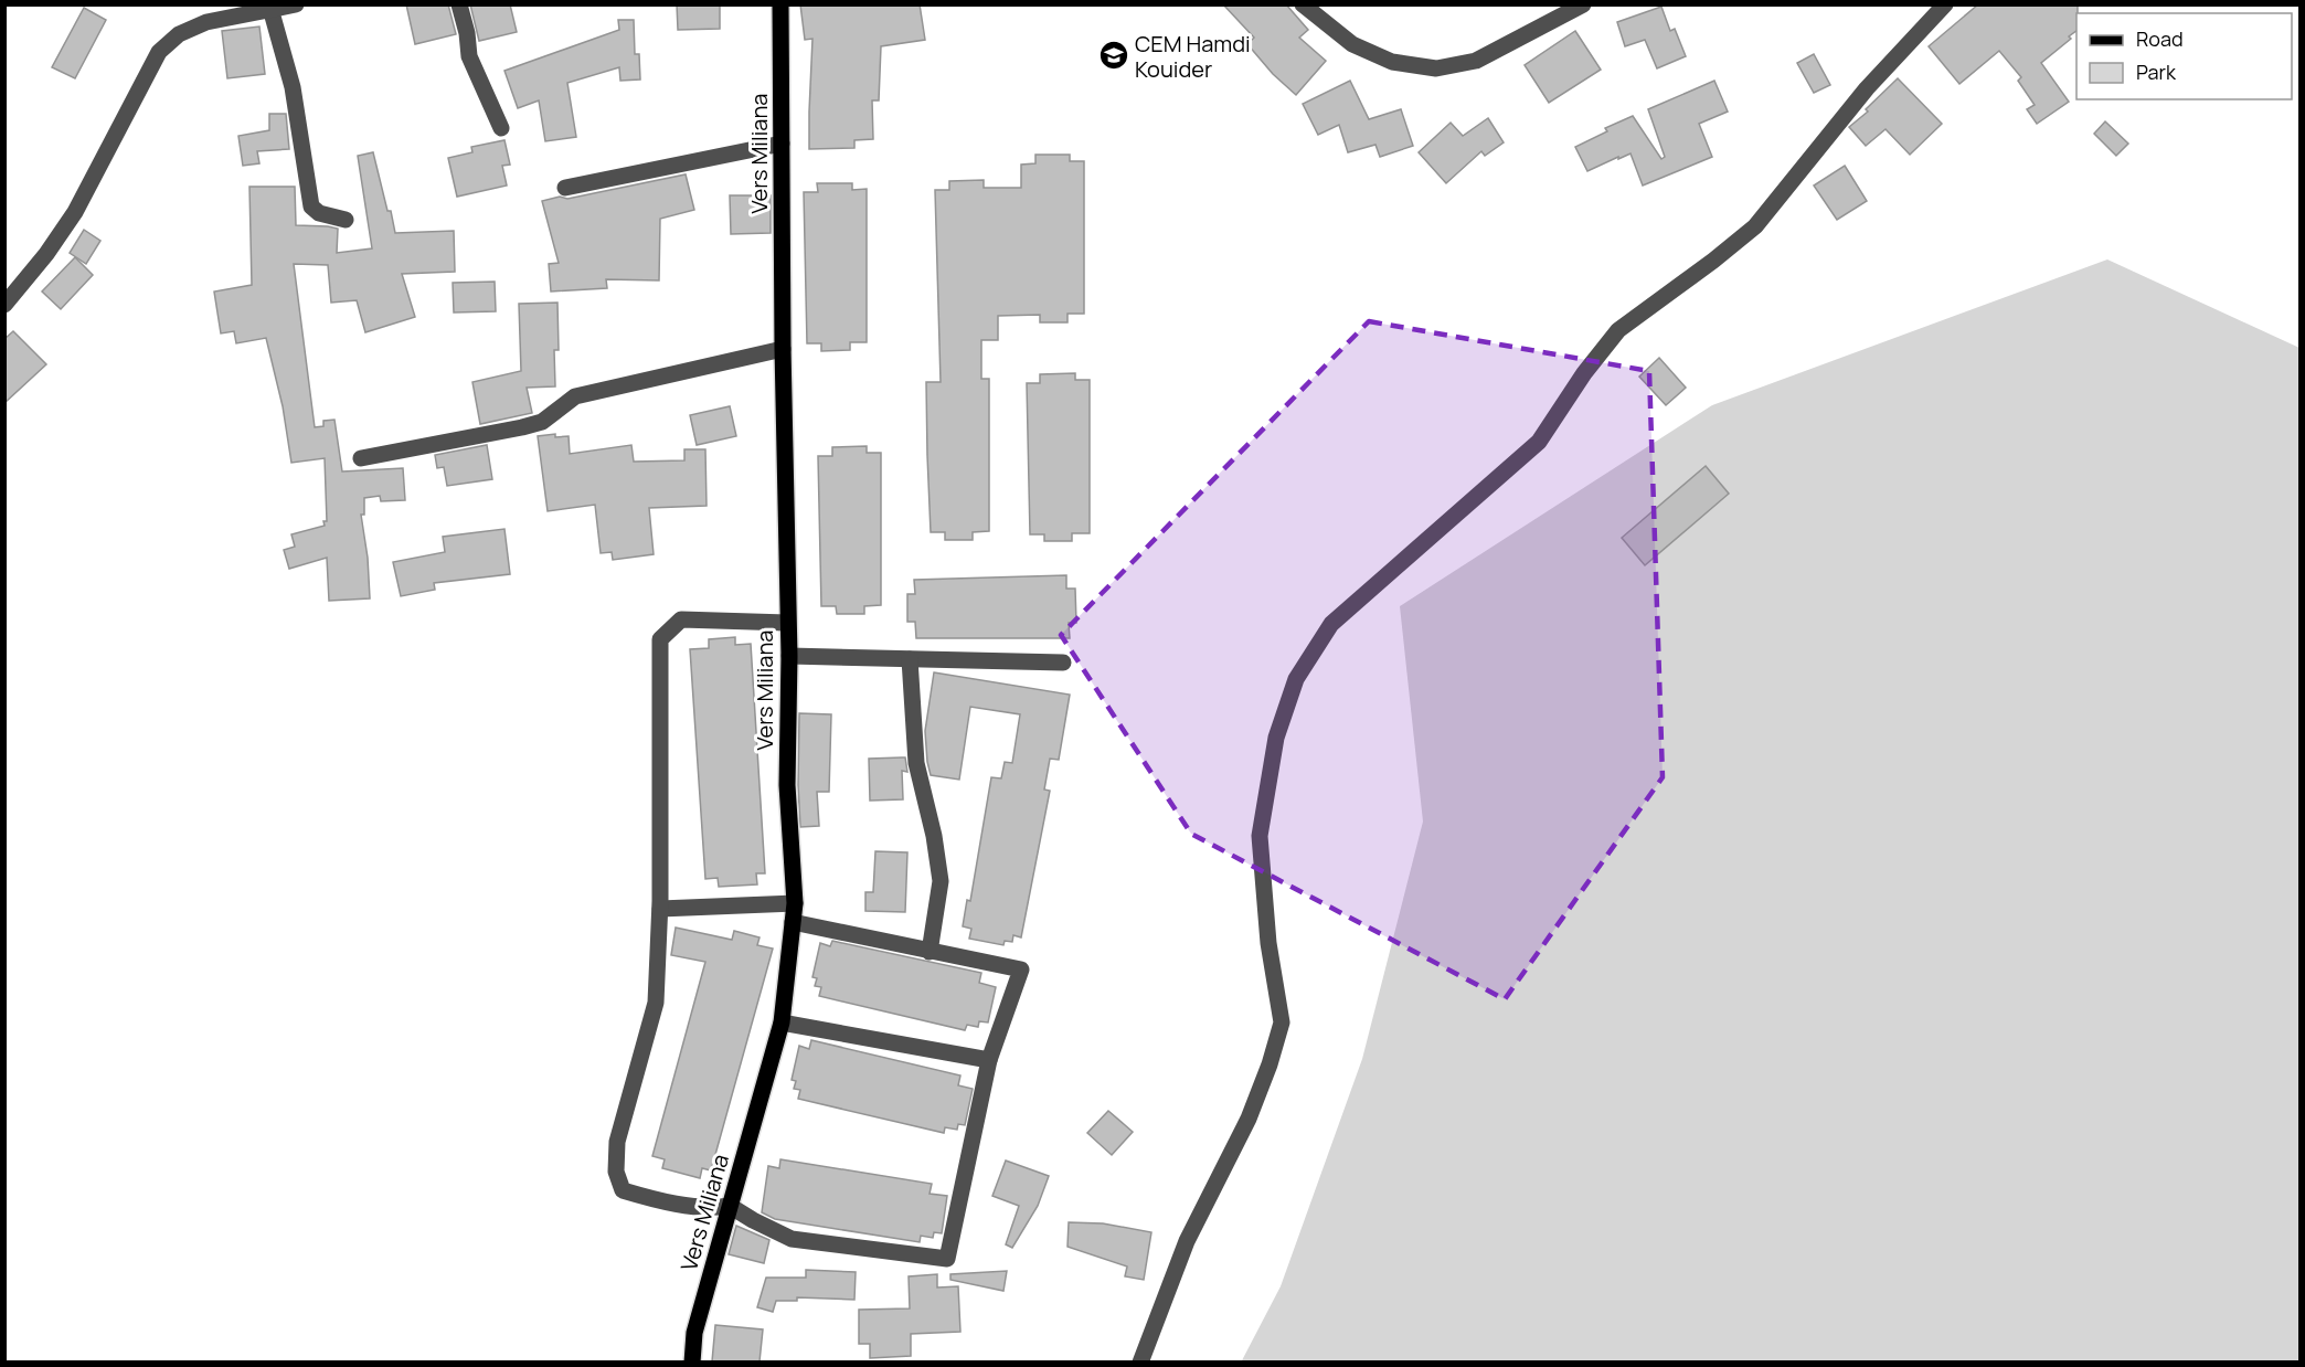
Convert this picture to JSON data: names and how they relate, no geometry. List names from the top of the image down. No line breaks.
{"streets":{"main road":["Vers Miliana"]},"places":{"school or university":["CEM Hamdi Kouider"]},"legend":["Road","Park"]}
